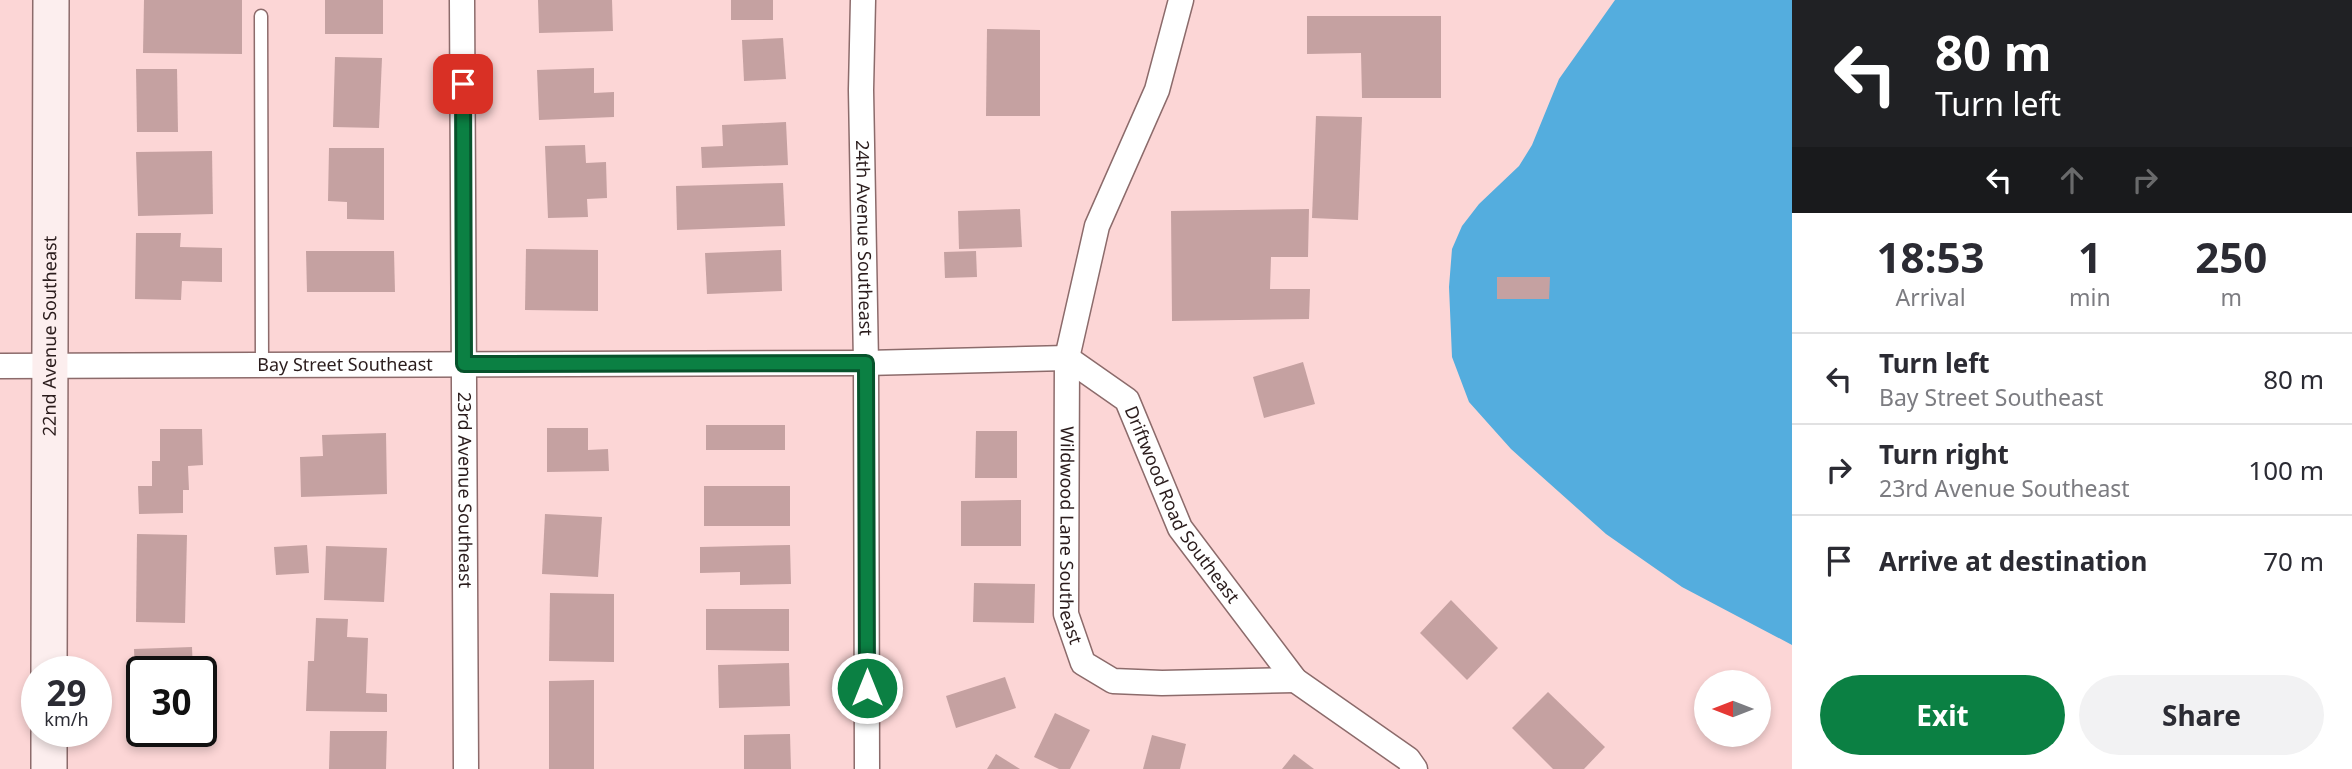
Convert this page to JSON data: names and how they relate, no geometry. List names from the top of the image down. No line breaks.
{"streets":{"street":["24th Avenue Southeast","22nd Avenue Southeast","Bay Street Southeast","23rd Avenue Southeast","Driftwood Road Southeast","Wildwood Lane Southeast"]},"crossings":[["24th Avenue Southeast","Bay Street Southeast"],["22nd Avenue Southeast","Bay Street Southeast"],["Bay Street Southeast","23rd Avenue Southeast"],["Bay Street Southeast","Driftwood Road Southeast"],["Bay Street Southeast","Wildwood Lane Southeast"],["Driftwood Road Southeast","Wildwood Lane Southeast"]],"north":"left","page":{"turn":["80 m","Turn left"],"eta":["18:53","Arrival","1","min","250","m"],"list":[{"name":"Turn left","note":"Bay Street Southeast","value":"80 m"},{"name":"Turn right","note":"23rd Avenue Southeast","value":"100 m"},{"name":"Arrive at destination","value":"70 m"}],"speed":"29 km/h","limit":"30","buttons":["Exit","Share"]}}
